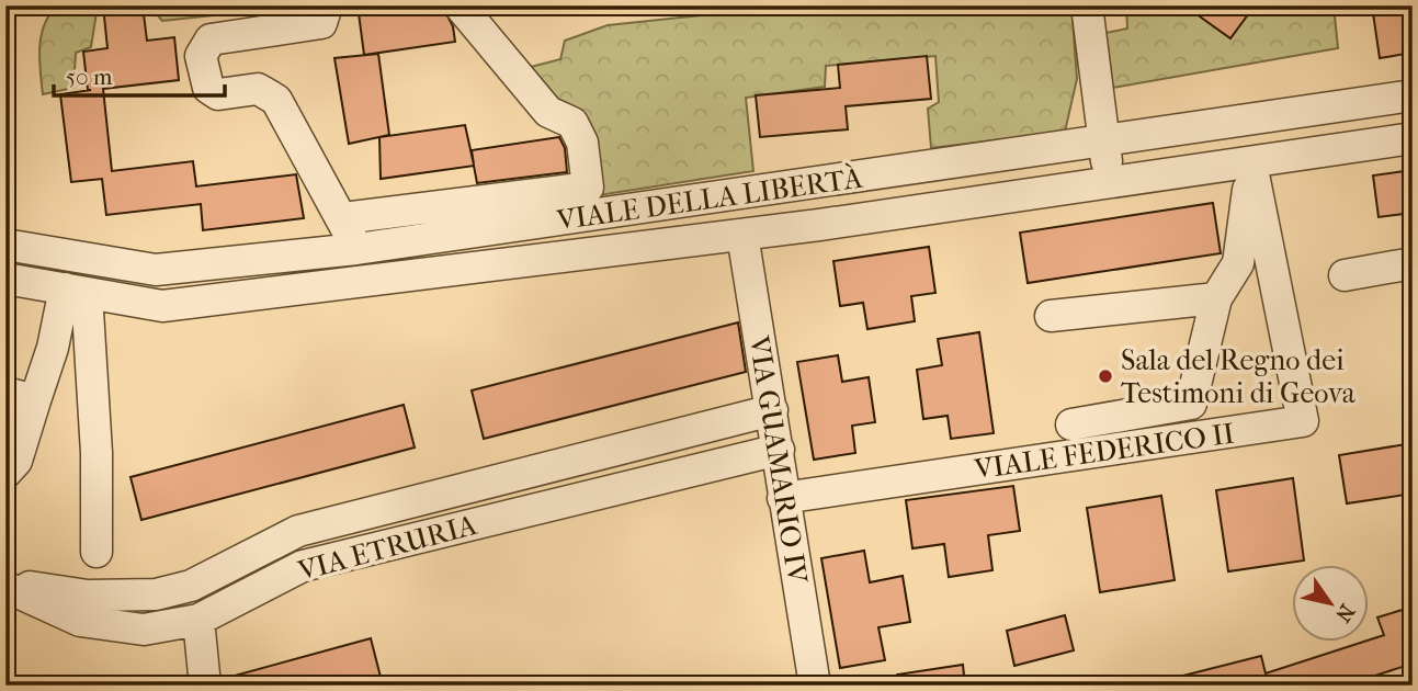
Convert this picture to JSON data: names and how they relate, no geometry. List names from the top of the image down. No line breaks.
{"streets":{"street":["VIALE DELLA LIBERTÀ","VIALE FEDERICO II","VIA GUAMARIO IV","VIA ETRURIA"]},"crossings":[["VIALE DELLA LIBERTÀ","VIALE FEDERICO II"],["VIALE DELLA LIBERTÀ","VIA GUAMARIO IV"],["VIALE FEDERICO II","VIA GUAMARIO IV"],["VIA GUAMARIO IV","VIA ETRURIA"]],"places":["Sala del Regno dei Testimoni di Geova"],"scale_bar":"50 m","north":"bottom right"}
